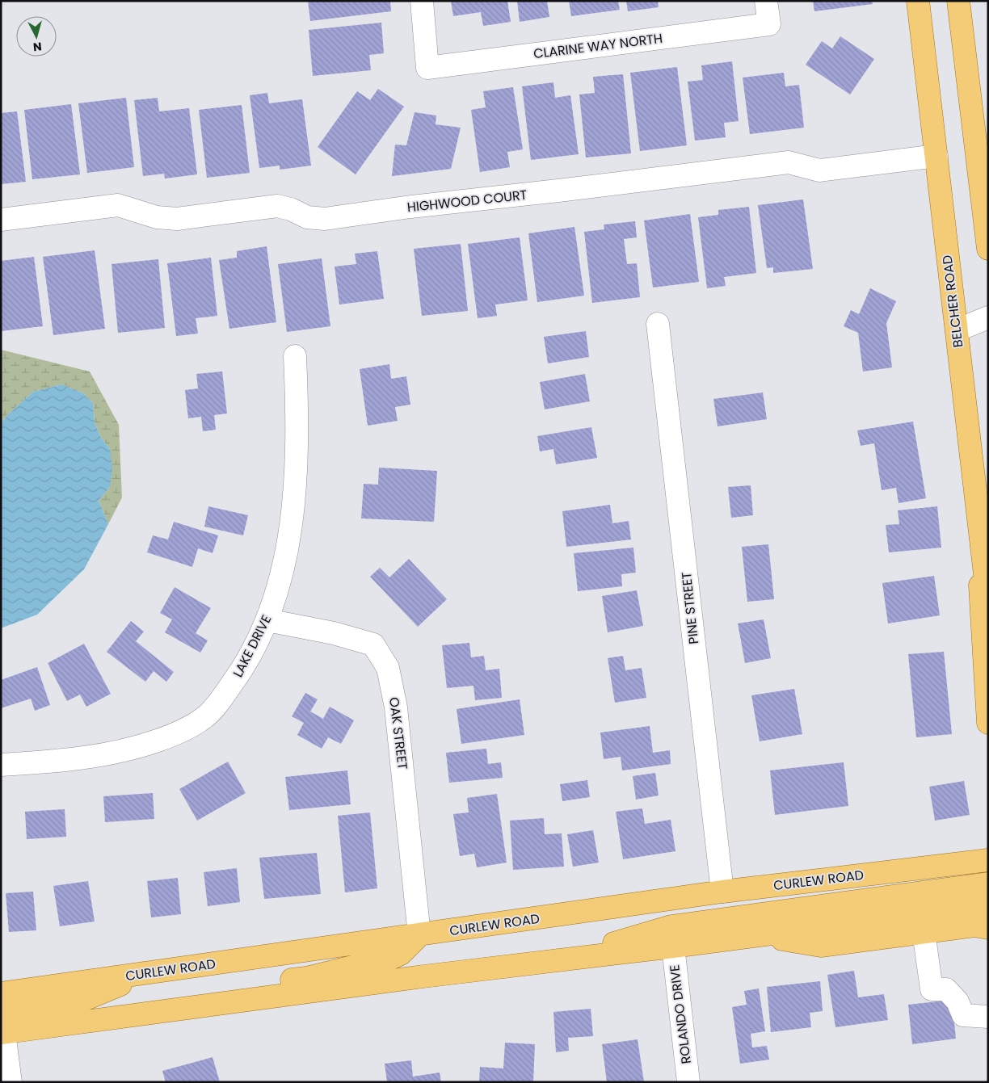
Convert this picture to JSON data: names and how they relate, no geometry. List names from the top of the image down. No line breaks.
{"streets":{"main road":["BELCHER ROAD","CURLEW ROAD"],"street":["CLARINE WAY NORTH","HIGHWOOD COURT","PINE STREET","LAKE DRIVE","OAK STREET","ROLANDO DRIVE"]},"crossings":[["HIGHWOOD COURT","BELCHER ROAD"],["PINE STREET","CURLEW ROAD"],["LAKE DRIVE","OAK STREET"],["OAK STREET","CURLEW ROAD"]],"north":"bottom"}
